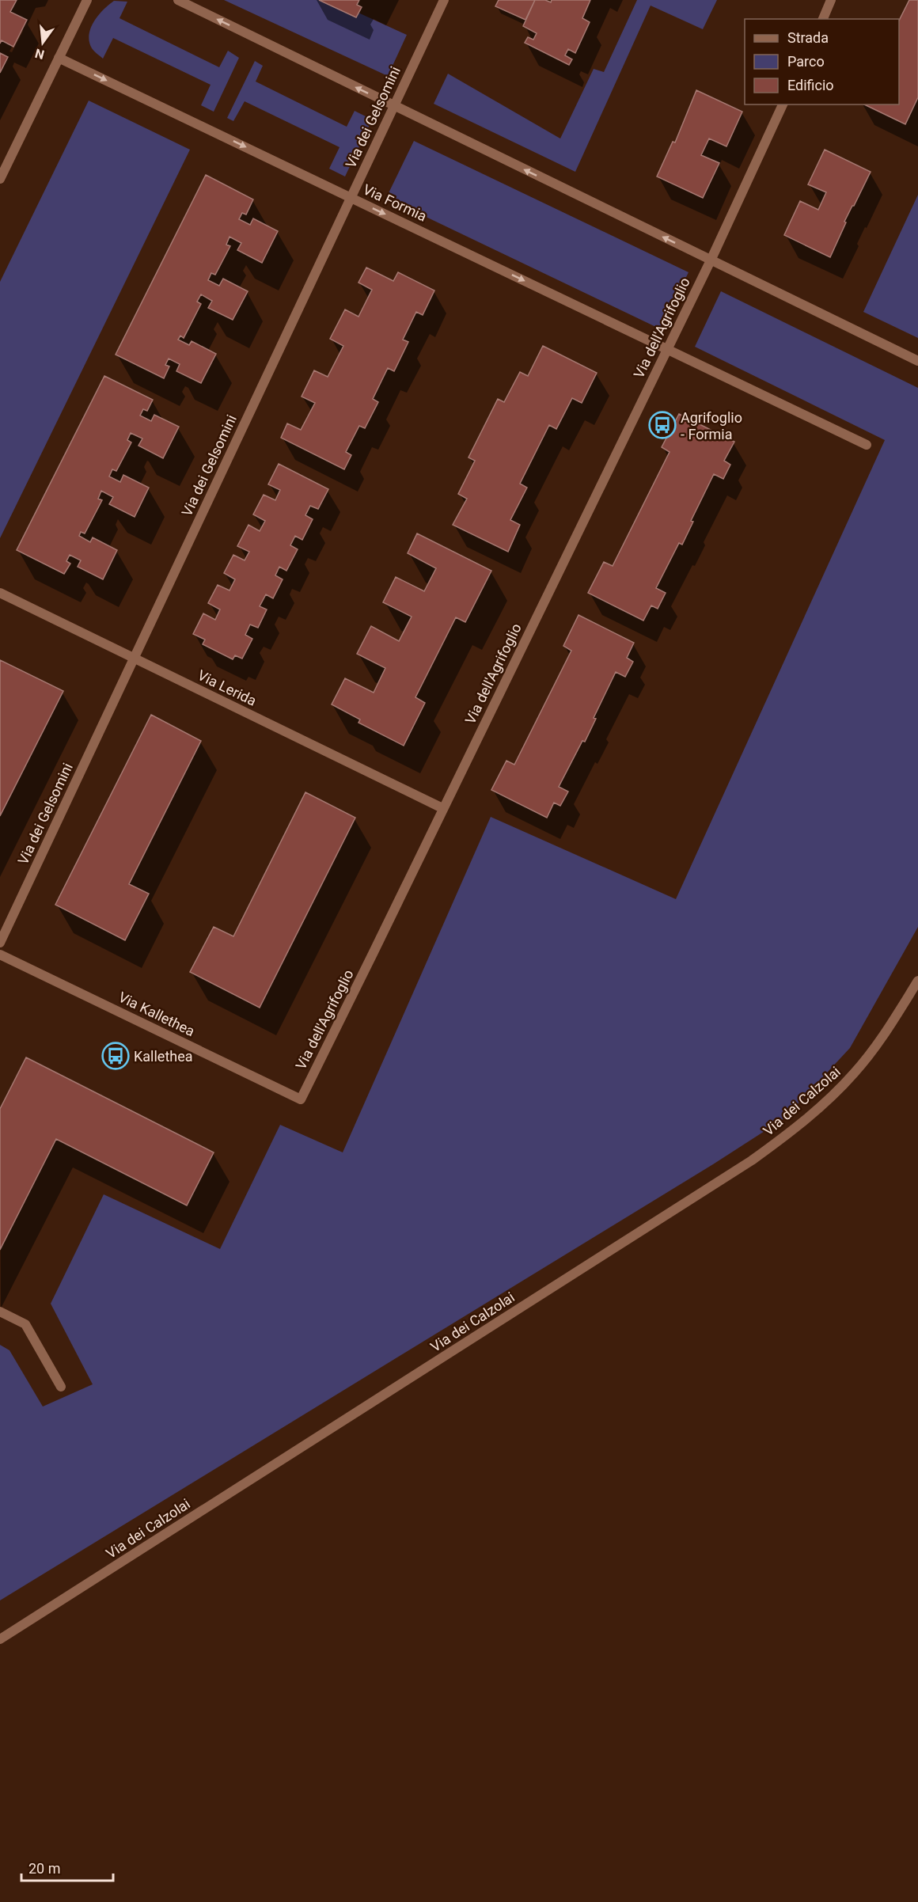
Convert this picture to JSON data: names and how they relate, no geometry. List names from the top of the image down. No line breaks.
{"streets":{"street":["Via dei Gelsomini","Via Formia","Via dell'Agrifoglio","Via Lerida","Via Kallethea","Via dei Calzolai"]},"crossings":[["Via dei Gelsomini","Via Formia"],["Via dei Gelsomini","Via Lerida"],["Via Formia","Via dell'Agrifoglio"],["Via dell'Agrifoglio","Via Lerida"],["Via dell'Agrifoglio","Via Kallethea"]],"one_way":["Via Formia"],"places":{"bus stop":["Agrifoglio - Formia","Kallethea"]},"legend":["Strada","Parco","Edificio"],"scale_bar":"20 m","north":"bottom"}
